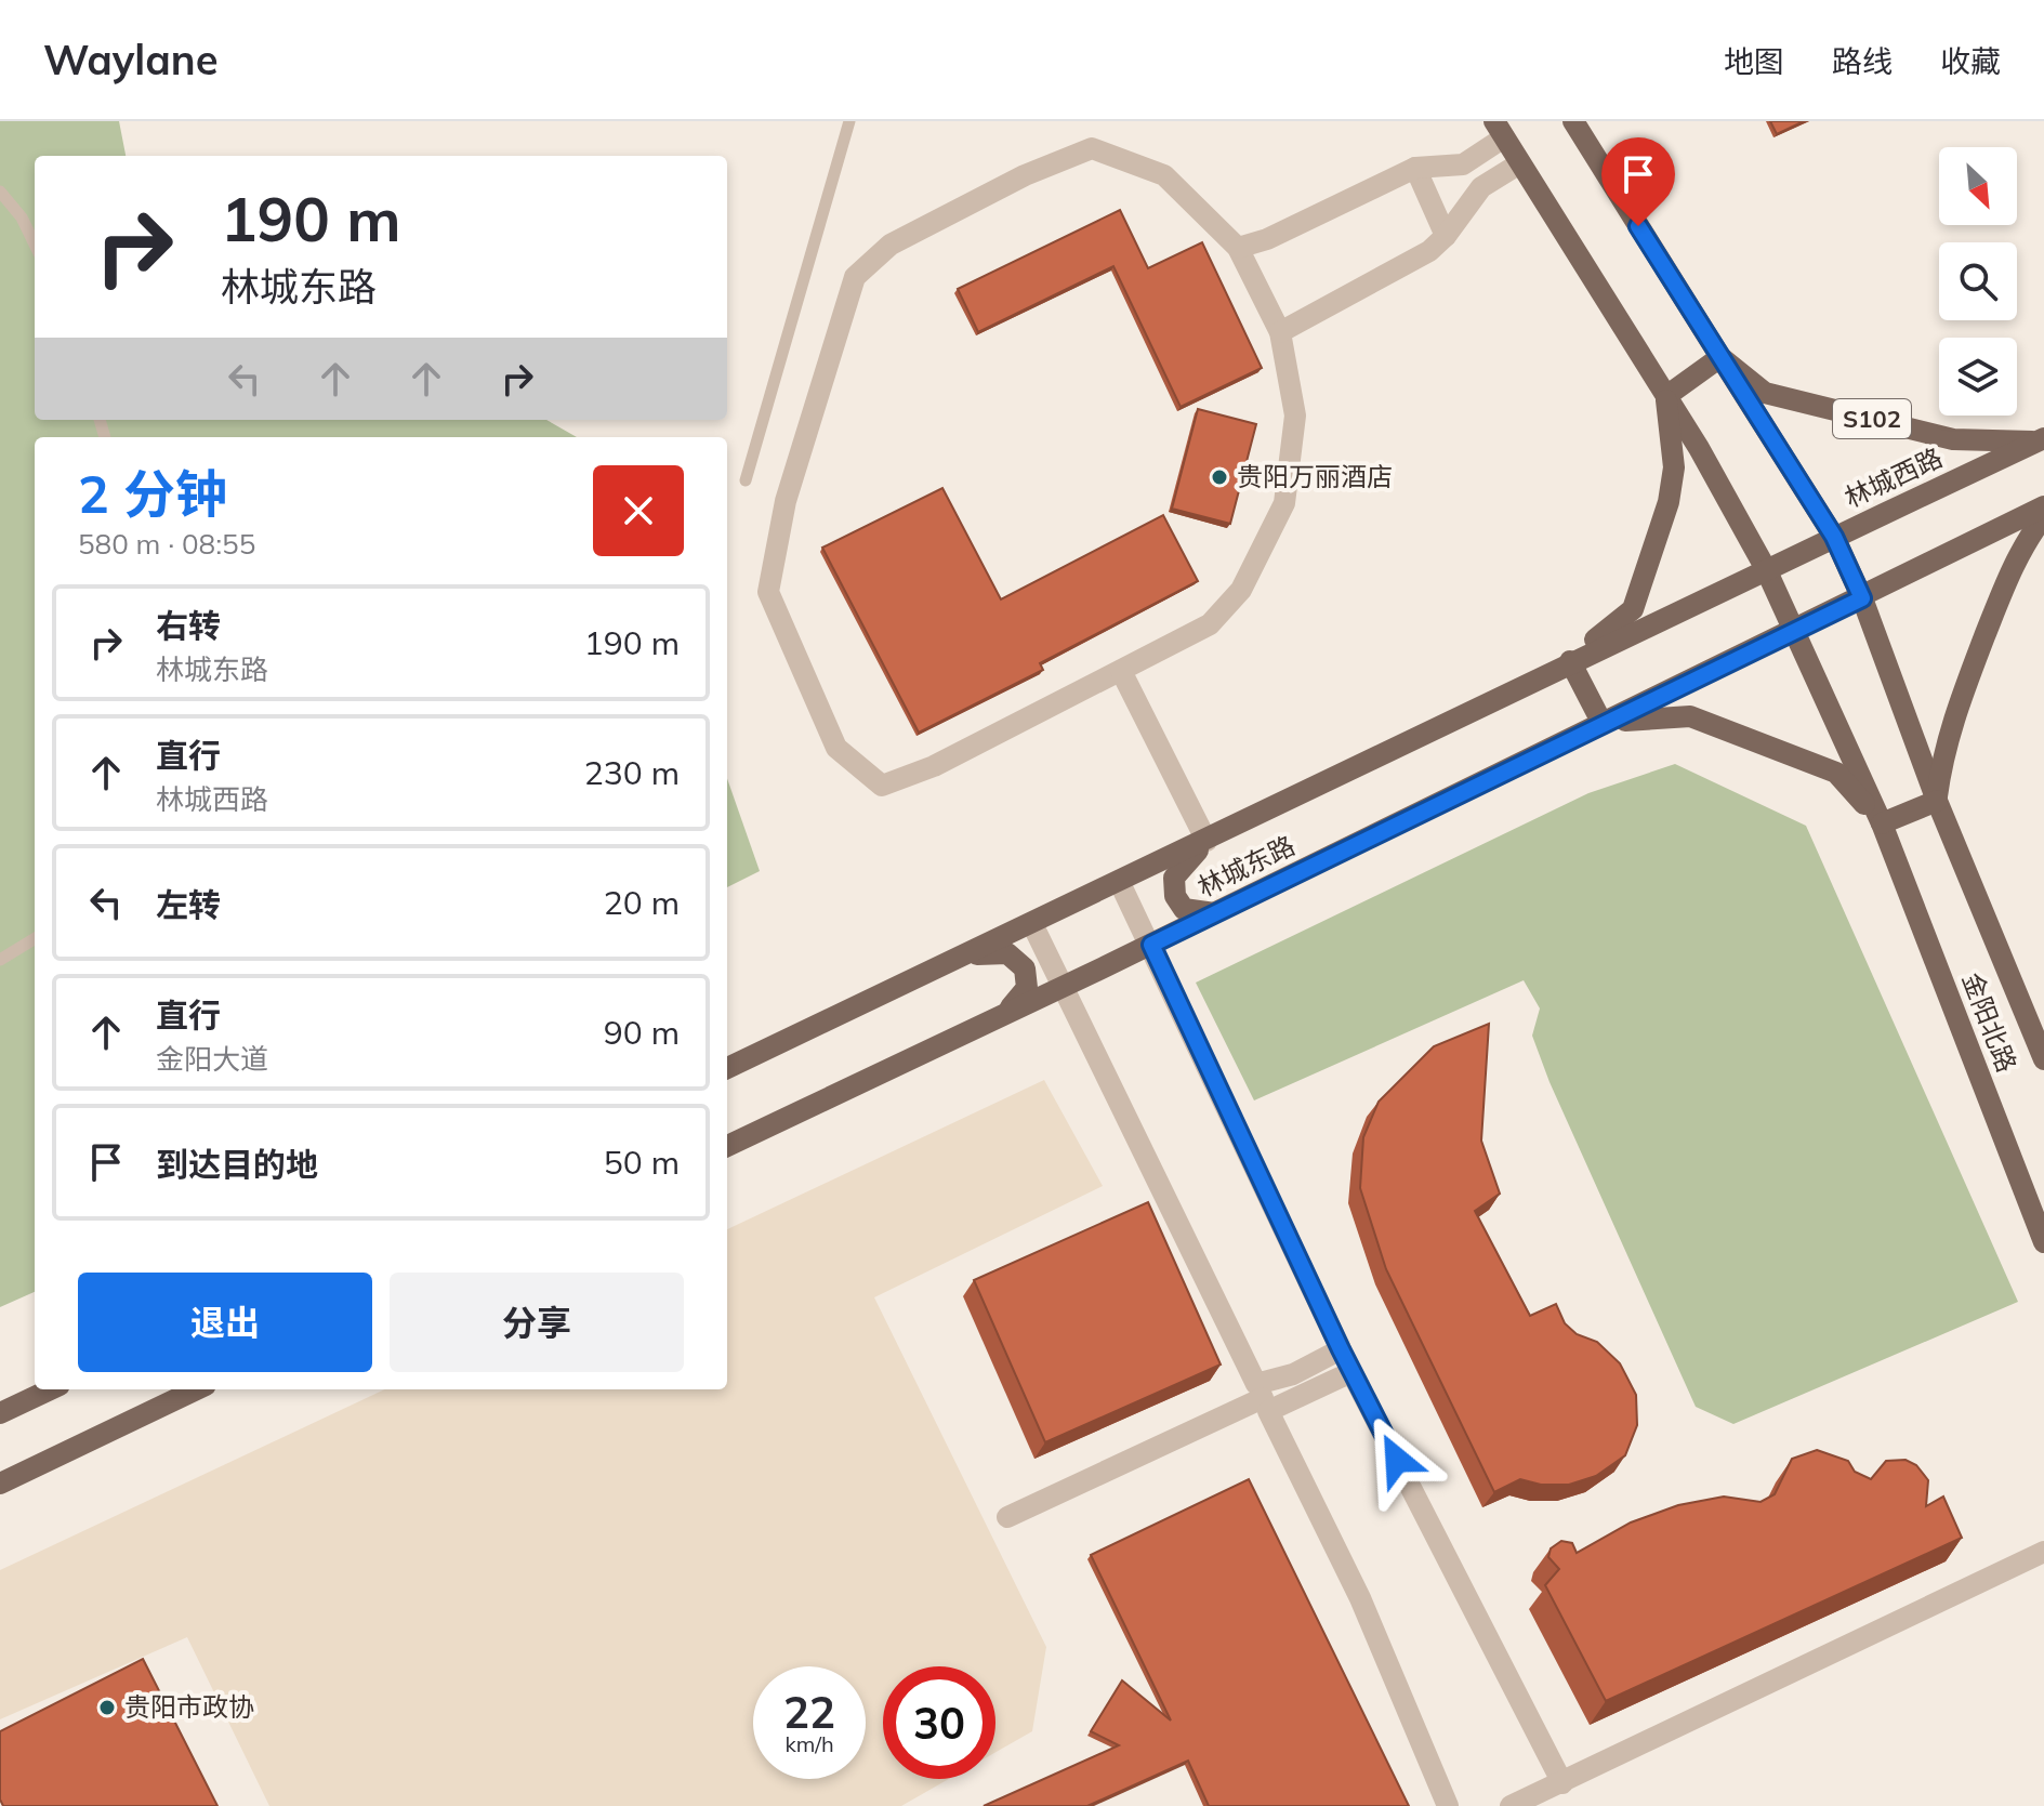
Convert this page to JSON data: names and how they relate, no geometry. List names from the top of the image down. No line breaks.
{"streets":{"main road":["S102","林城西路","林城东路","金阳北路"]},"crossings":[["S102","林城西路"],["S102","金阳北路"],["林城西路","林城东路"],["林城西路","金阳北路"],["林城东路","金阳北路"]],"places":["贵阳万丽酒店","贵阳市政协"],"north":"bottom right","page":{"header":"Waylane","nav":["地图","路线","收藏"],"turn":["190 m","林城东路"],"heading":["2 分钟","580 m · 08:55"],"list":[{"name":"右转","note":"林城东路","value":"190 m"},{"name":"直行","note":"林城西路","value":"230 m"},{"name":"左转","value":"20 m"},{"name":"直行","note":"金阳大道","value":"90 m"},{"name":"到达目的地","value":"50 m"}],"buttons":["退出","分享"],"speed":"22 km/h","limit":"30"}}
